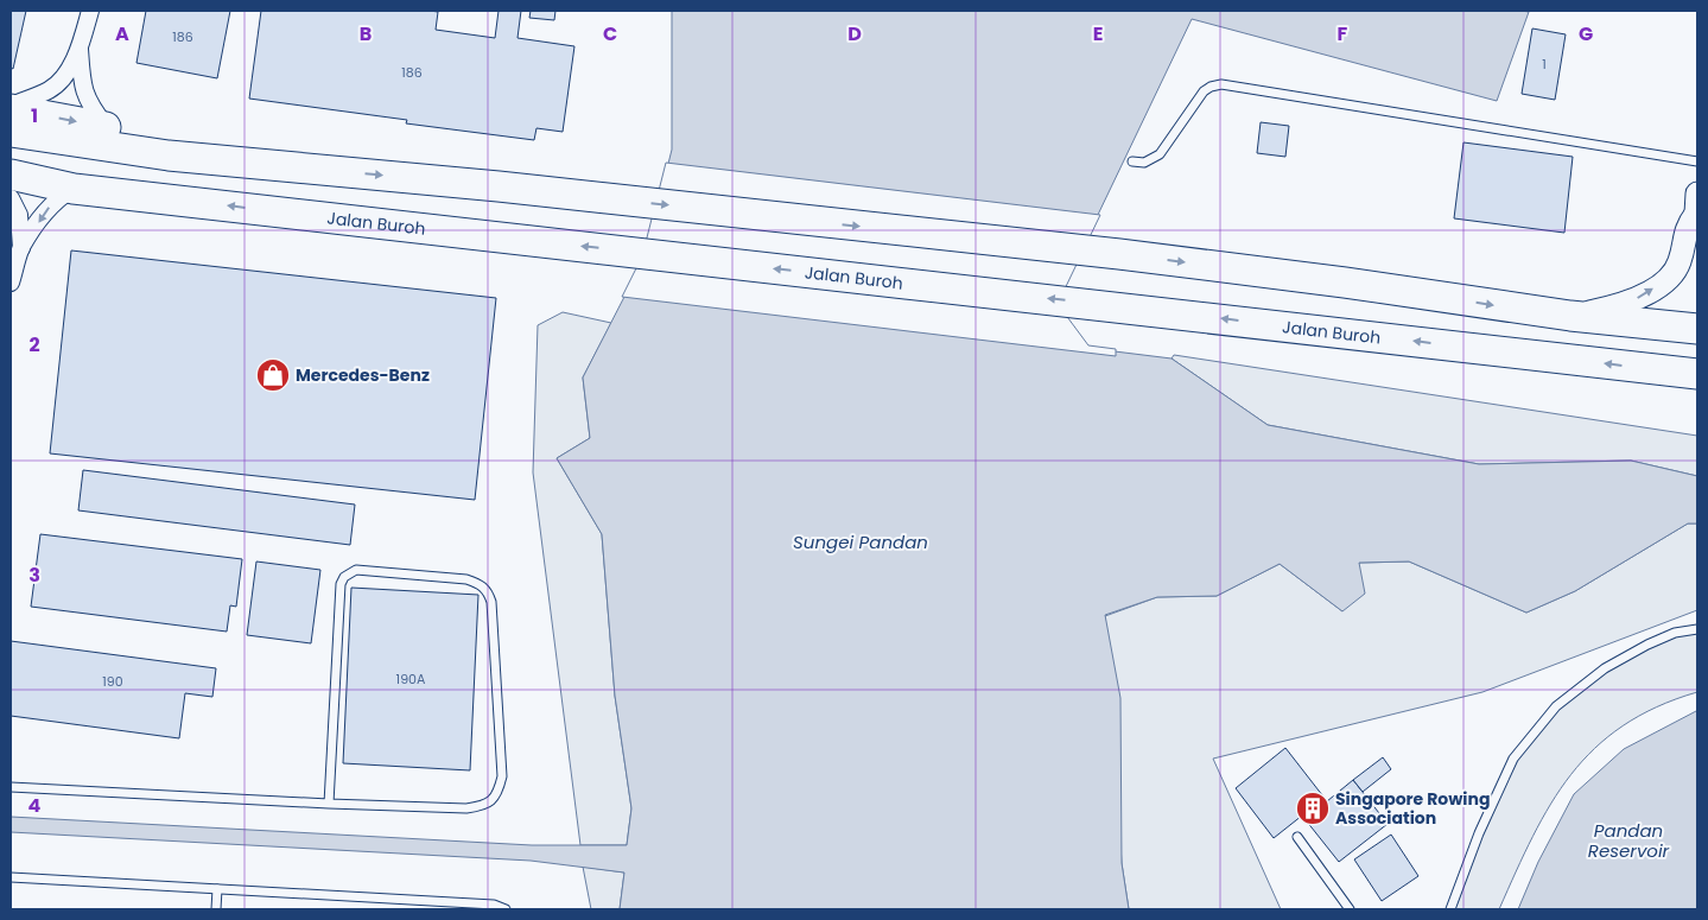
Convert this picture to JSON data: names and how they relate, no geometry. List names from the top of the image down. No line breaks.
{"streets":{"highway":["Jalan Buroh"]},"water":["Sungei Pandan","Pandan Reservoir"],"places":{"shop":["Mercedes-Benz"],"building":["Singapore Rowing Association"]},"house_numbers":["186","1","186","190A","190"],"grid":{"columns":["A","B","C","D","E","F","G"],"rows":["1","2","3","4"]}}
